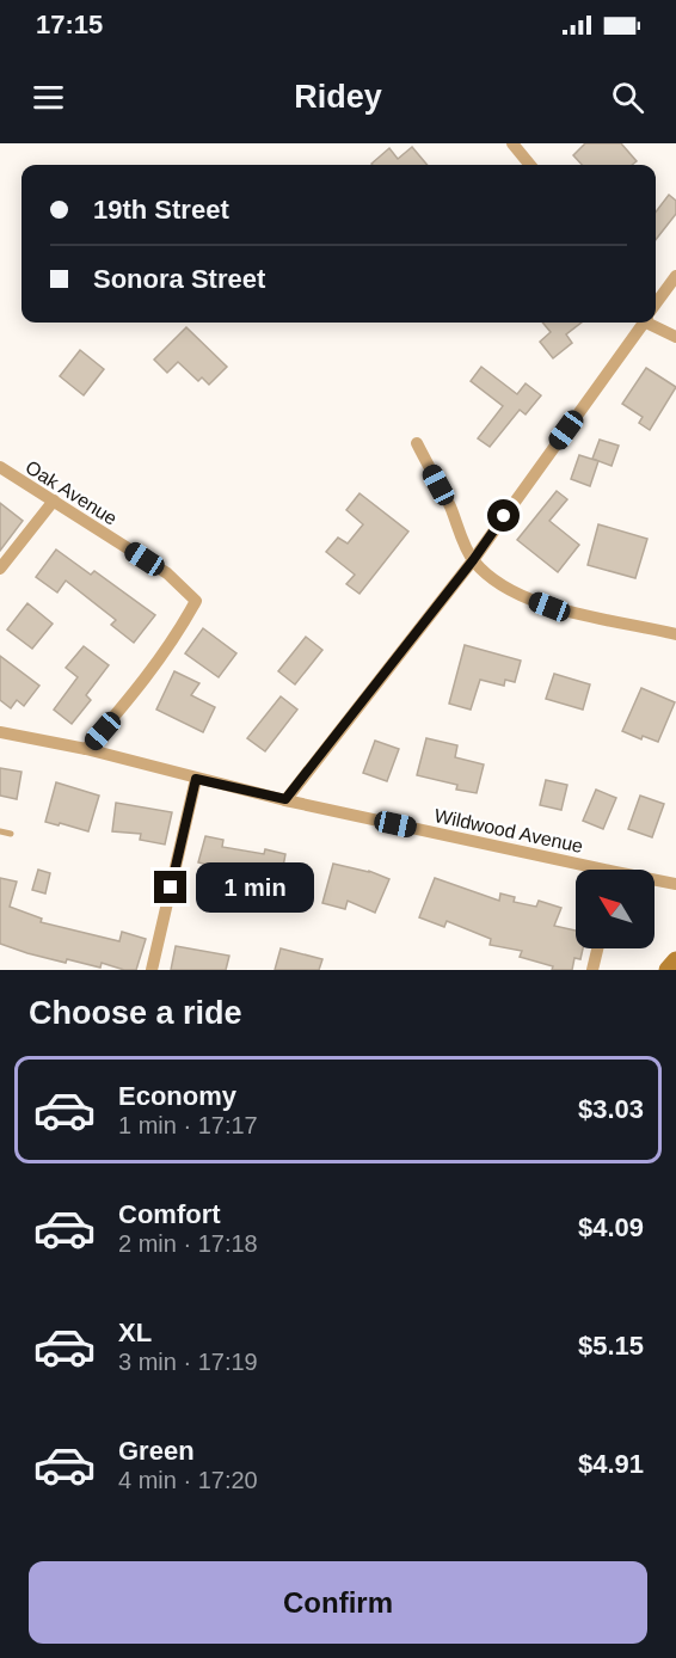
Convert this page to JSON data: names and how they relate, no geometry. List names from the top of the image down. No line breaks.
{"streets":{"street":["Oak Avenue","Wildwood Avenue"]},"crossings":[["Oak Avenue","Wildwood Avenue"]],"north":"top left","page":{"status":"17:15","header":"Ridey","banner":["19th Street","Sonora Street"],"bubble":"1 min","heading":"Choose a ride","list":[{"name":"Economy","note":"1 min · 17:17","value":"$3.03"},{"name":"Comfort","note":"2 min · 17:18","value":"$4.09"},{"name":"XL","note":"3 min · 17:19","value":"$5.15"},{"name":"Green","note":"4 min · 17:20","value":"$4.91"}],"buttons":"Confirm"}}
